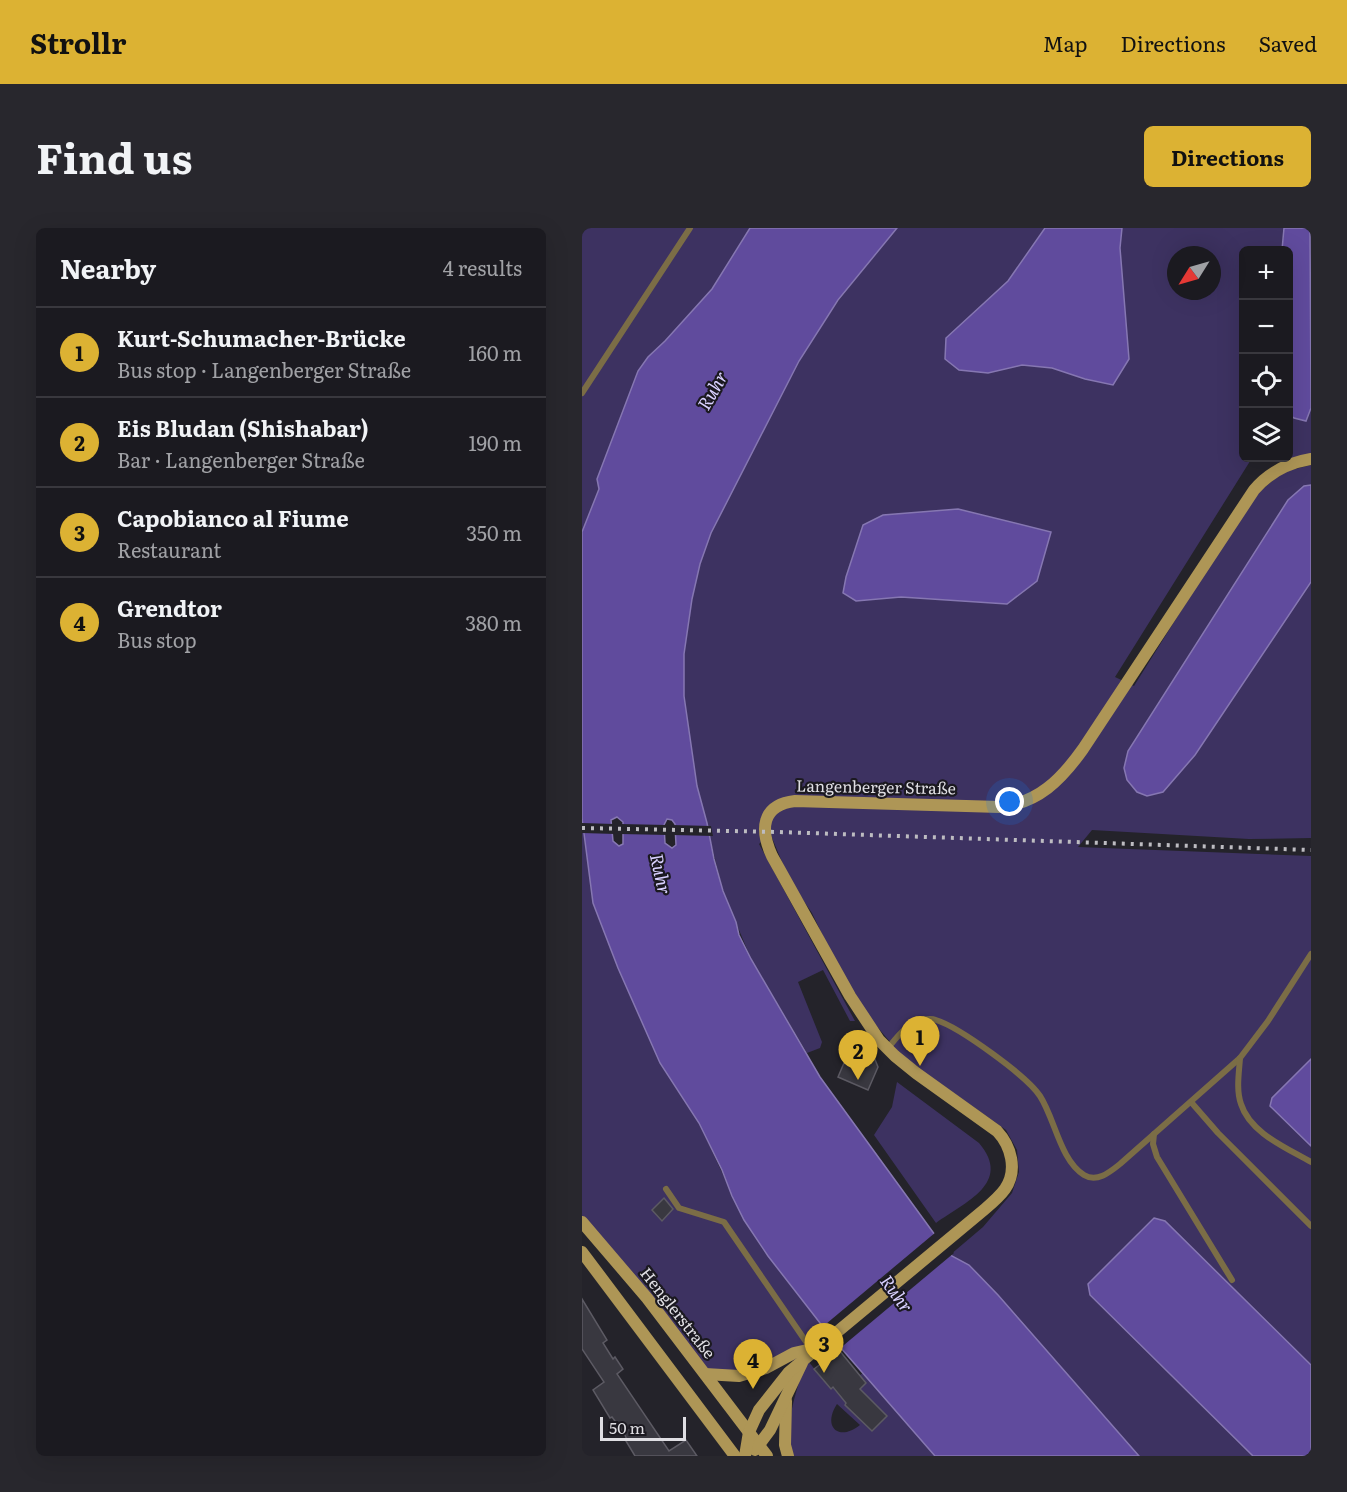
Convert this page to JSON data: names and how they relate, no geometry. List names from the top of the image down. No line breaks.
{"streets":{"main road":["Langenberger Straße","Henglerstraße"]},"crossings":[["Langenberger Straße","Henglerstraße"]],"water":["Ruhr"],"scale_bar":"50 m","north":"bottom left","page":{"header":"Strollr","nav":["Map","Directions","Saved"],"title":"Find us","buttons":"Directions","heading":["Nearby","4 results"],"map_buttons":["+","−"],"list":[{"mark":"1","name":"Kurt-Schumacher-Brücke","note":"Bus stop · Langenberger Straße","value":"160 m"},{"mark":"2","name":"Eis Bludan (Shishabar)","note":"Bar · Langenberger Straße","value":"190 m"},{"mark":"3","name":"Capobianco al Fiume","note":"Restaurant","value":"350 m"},{"mark":"4","name":"Grendtor","note":"Bus stop","value":"380 m"}],"pins":["1","2","3","4"],"scale":"50 m"}}
